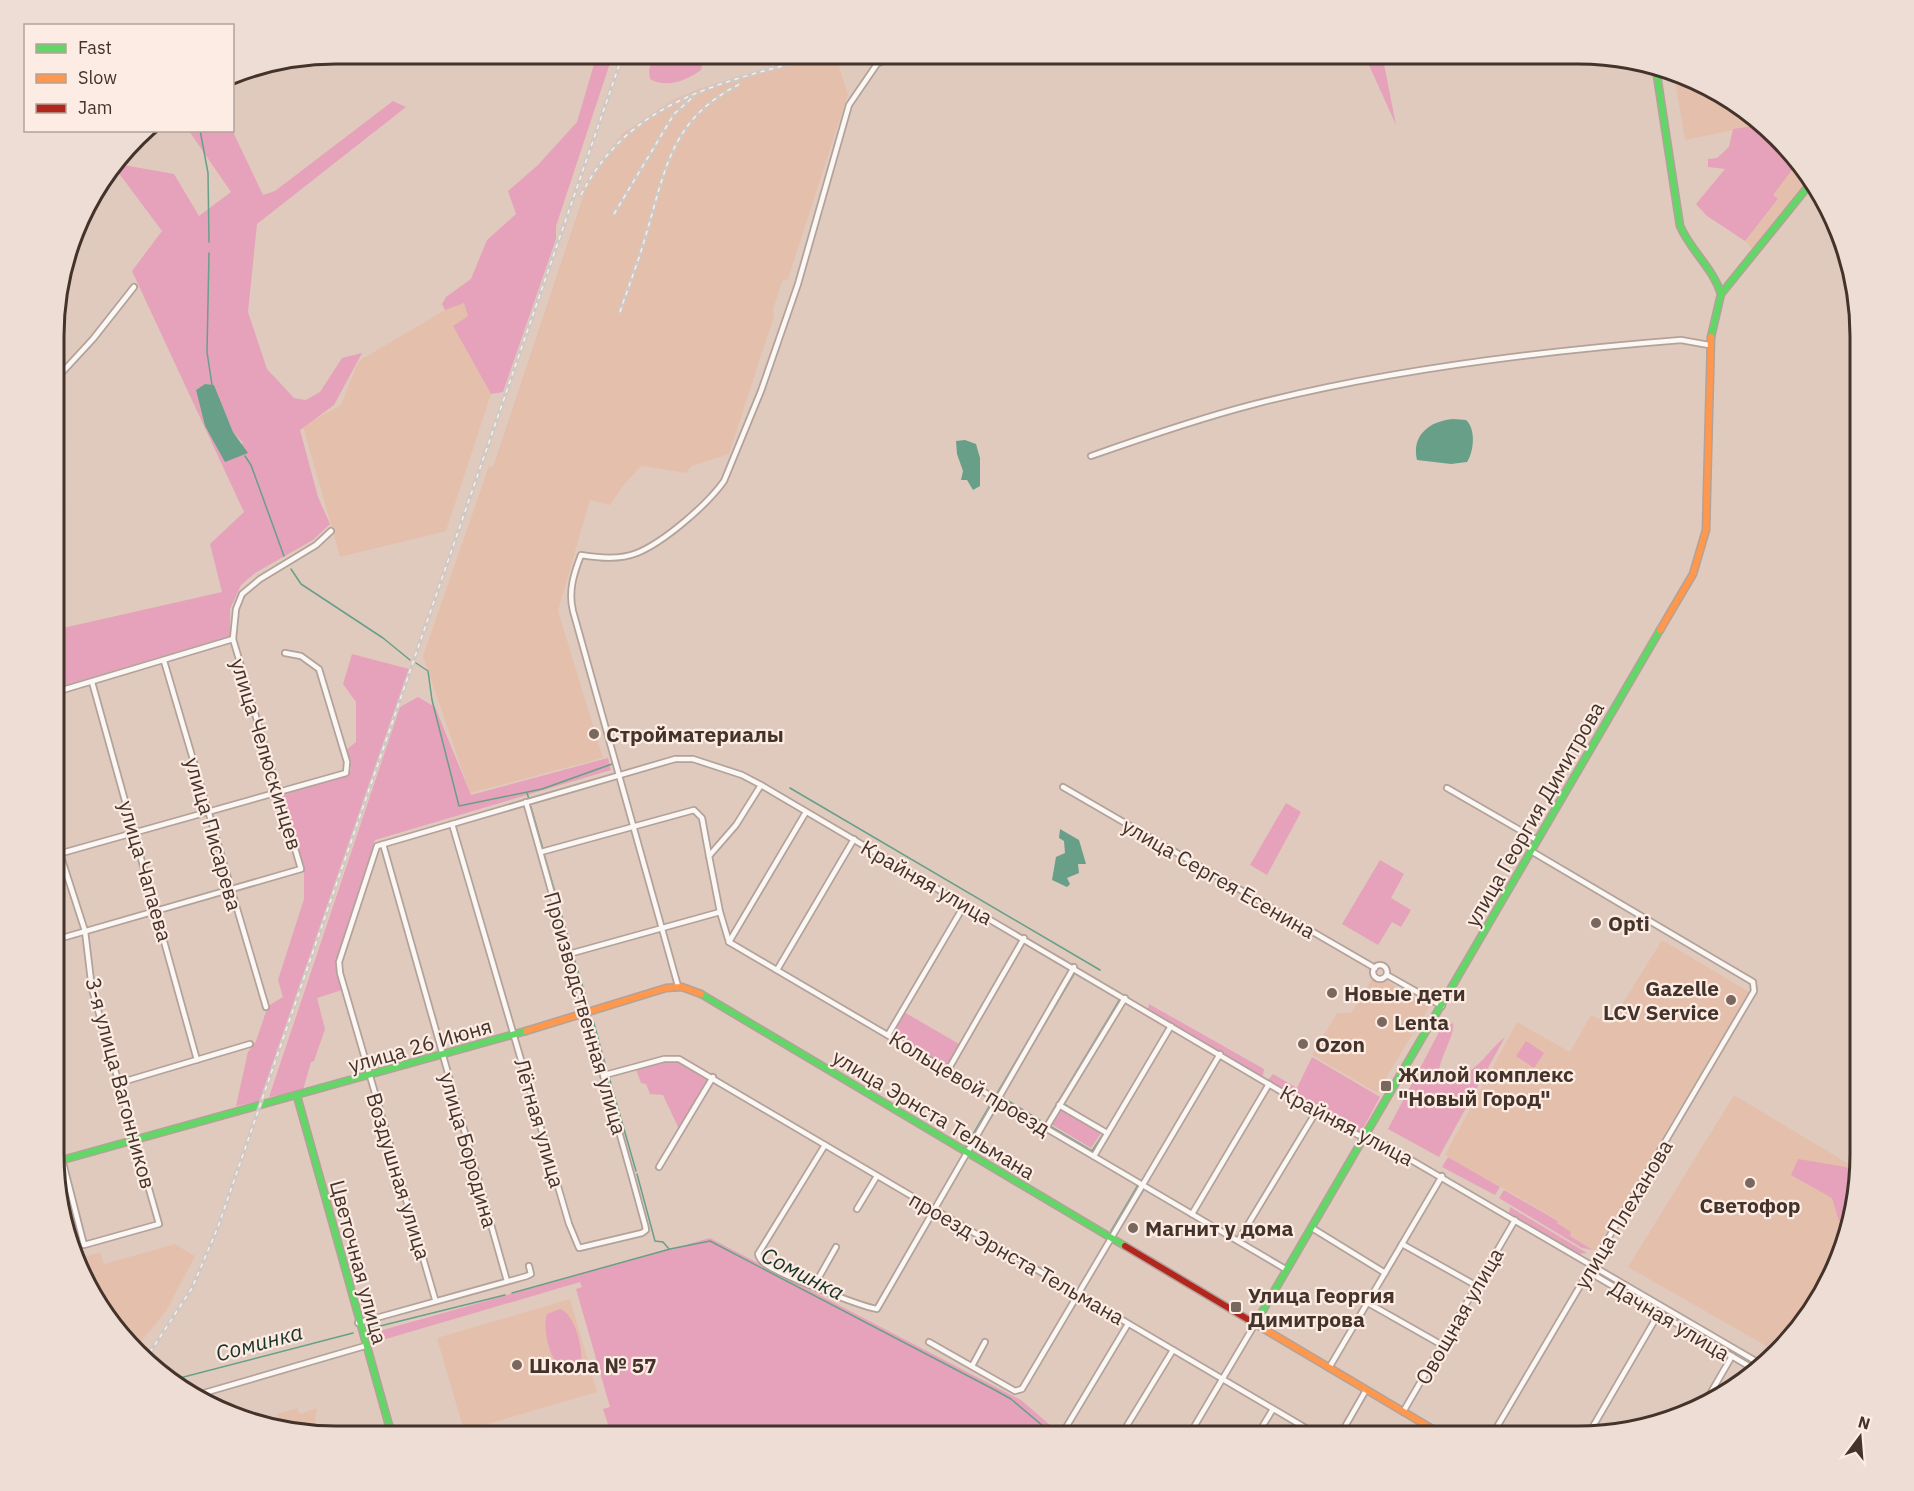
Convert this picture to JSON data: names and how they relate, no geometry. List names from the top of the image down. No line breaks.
{"streets":{"street":["улица Челюскинцев","улица Георгия Димитрова","улица Писарева","улица Чапаева","улица Сергея Есенина","Крайняя улица","Производственная улица","улица 26 Июня","3-я улица Вагонников","Кольцевой проезд","улица Эрнста Тельмана","Лётная улица","улица Бородина","Воздушная улица","улица Плеханова","проезд Эрнста Тельмана","Цветочная улица","Овощная улица","Дачная улица"]},"crossings":[["улица Челюскинцев","улица Писарева"],["улица Георгия Димитрова","улица Сергея Есенина"],["улица Георгия Димитрова","Крайняя улица"],["улица Георгия Димитрова","Кольцевой проезд"],["улица Георгия Димитрова","улица Эрнста Тельмана"],["улица Георгия Димитрова","улица Плеханова"],["улица Георгия Димитрова","проезд Эрнста Тельмана"],["Крайняя улица","Производственная улица"],["Крайняя улица","Лётная улица"],["Крайняя улица","улица Бородина"],["Крайняя улица","Воздушная улица"],["Крайняя улица","Дачная улица"],["Производственная улица","улица 26 Июня"],["Производственная улица","Лётная улица"],["Производственная улица","проезд Эрнста Тельмана"],["улица 26 Июня","3-я улица Вагонников"],["улица 26 Июня","Лётная улица"],["улица 26 Июня","улица Бородина"],["улица 26 Июня","Воздушная улица"],["улица 26 Июня","Цветочная улица"],["улица Эрнста Тельмана","Овощная улица"],["улица Плеханова","Дачная улица"],["Овощная улица","Дачная улица"]],"water":["Соминка"],"places":{"other":["Стройматериалы","Opti","Новые дети","Gazelle LCV Service","Lenta","Ozon","Светофор","Магнит у дома","Школа № 57"],"transit":["Жилой комплекс \"Новый Город\"","Улица Георгия Димитрова"]},"legend":["Fast","Slow","Jam"],"north":"top"}
